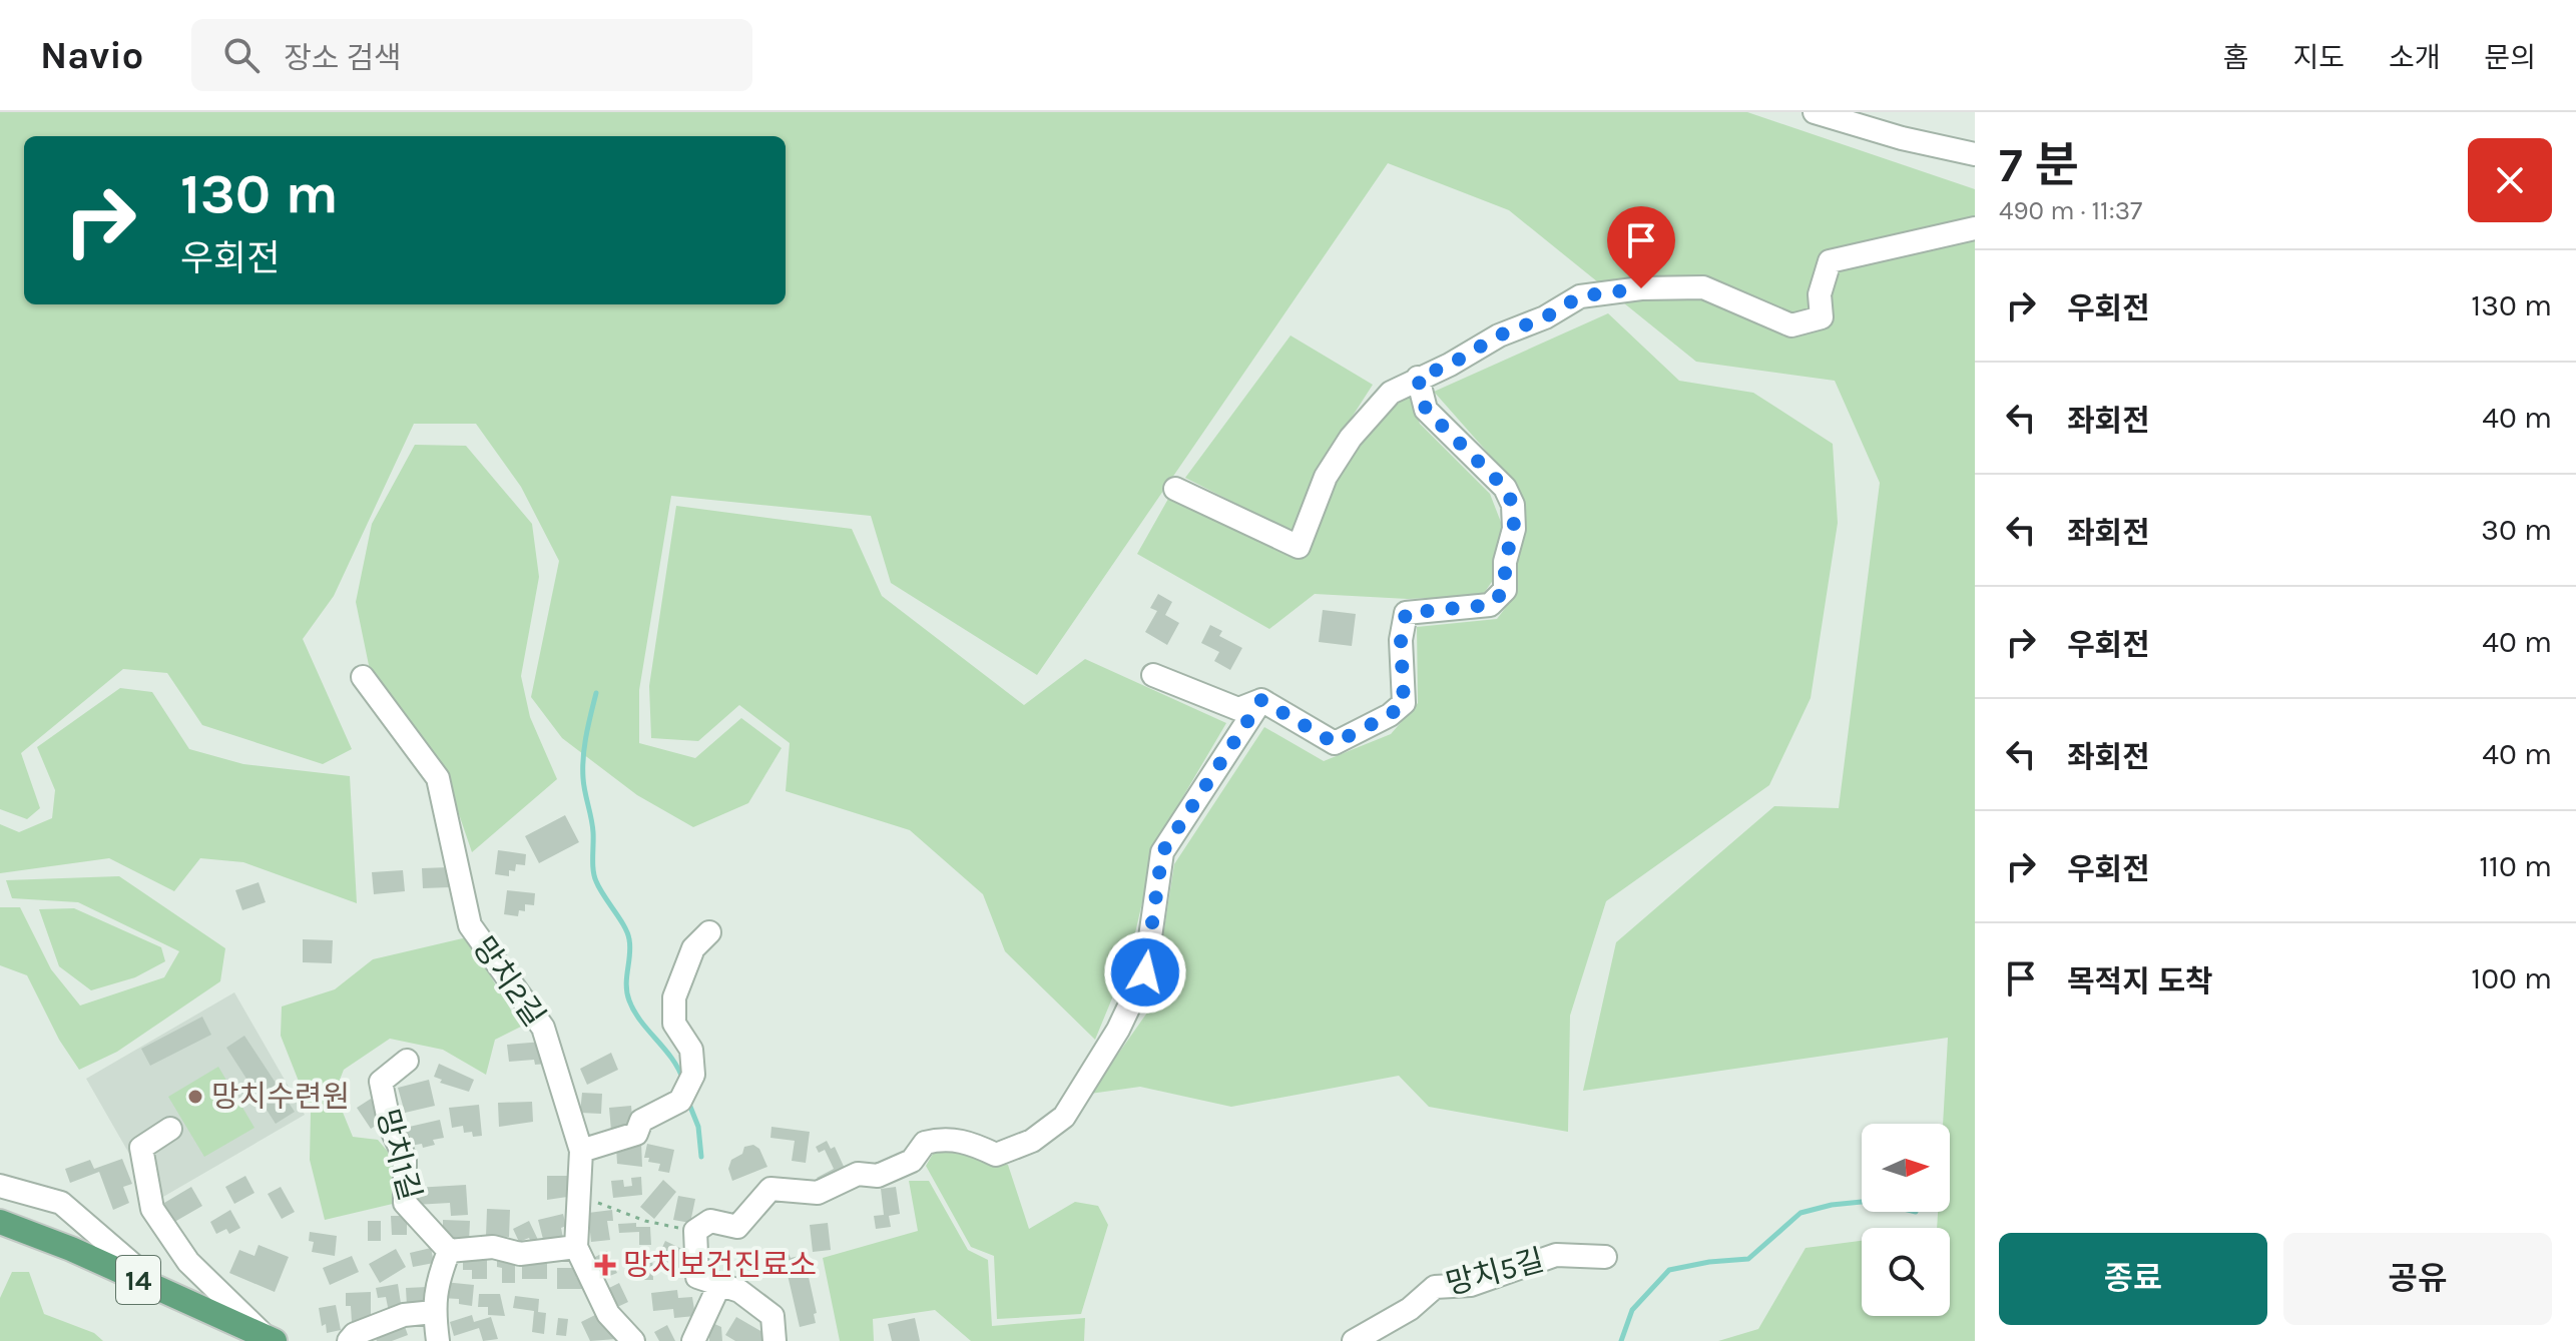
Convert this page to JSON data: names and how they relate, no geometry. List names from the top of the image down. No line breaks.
{"streets":{"main road":["14"],"street":["망치2길","망치1길","망치5길"]},"places":{"other":["망치수련원"],"health":["망치보건진료소"]},"north":"right","page":{"header":"Navio","search":"장소 검색","nav":["홈","지도","소개","문의"],"heading":["7 분","490 m · 11:37"],"turn":["130 m","우회전"],"list":[{"name":"우회전","value":"130 m"},{"name":"좌회전","value":"40 m"},{"name":"좌회전","value":"30 m"},{"name":"우회전","value":"40 m"},{"name":"좌회전","value":"40 m"},{"name":"우회전","value":"110 m"},{"name":"목적지 도착","value":"100 m"}],"buttons":["종료","공유"]}}
